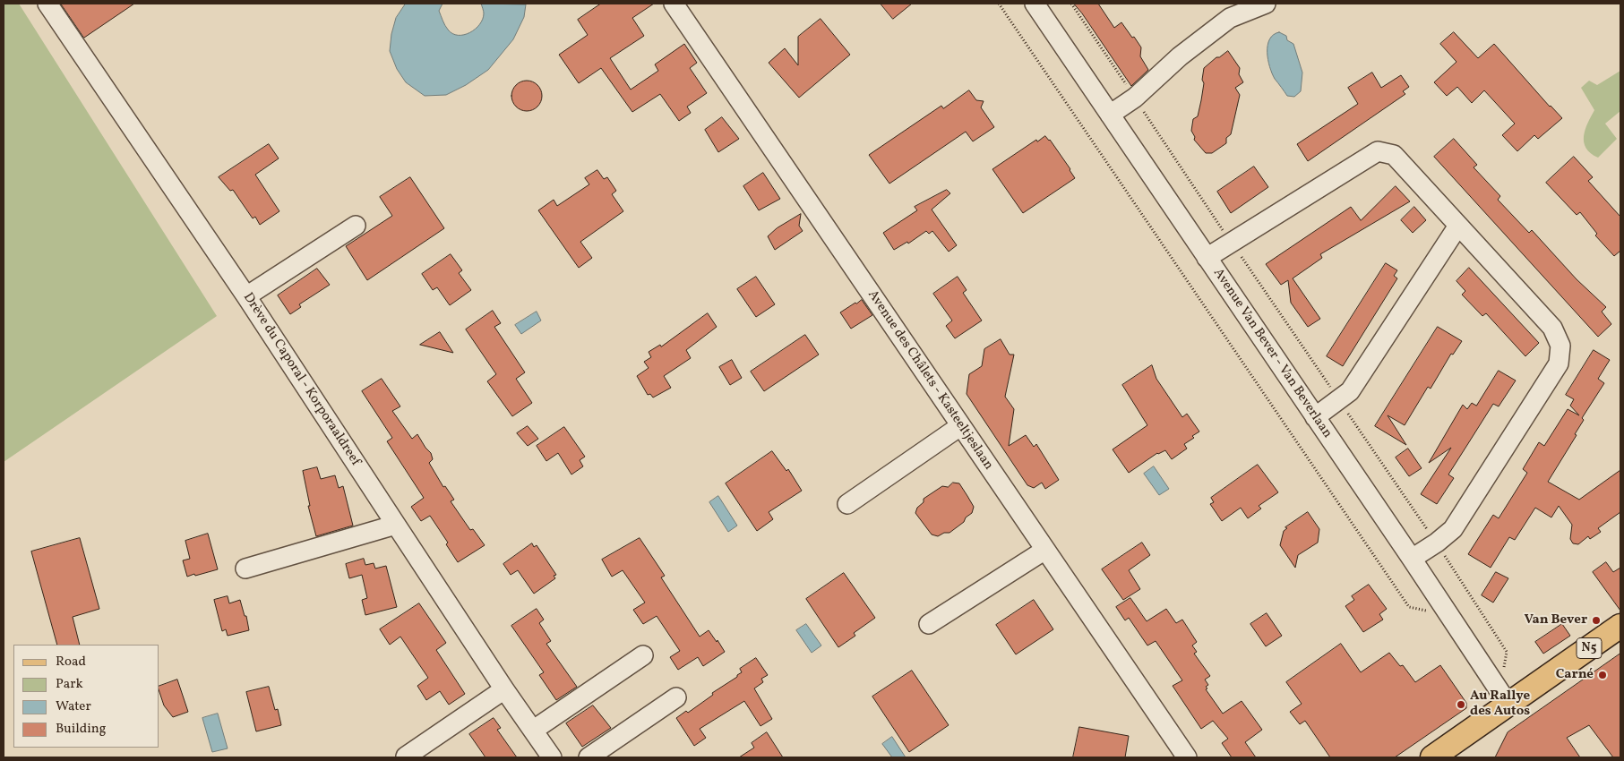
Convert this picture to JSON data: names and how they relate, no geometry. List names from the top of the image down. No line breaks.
{"streets":{"main road":["N5"],"street":["Avenue Van Bever - Van Beverlaan","Drève du Caporal - Korporaaldreef","Avenue des Châlets - Kasteeltjeslaan"]},"crossings":[["Avenue Van Bever - Van Beverlaan","N5"]],"places":["Van Bever","Carné","Au Rallye des Autos"],"legend":["Road","Park","Water","Building"]}
